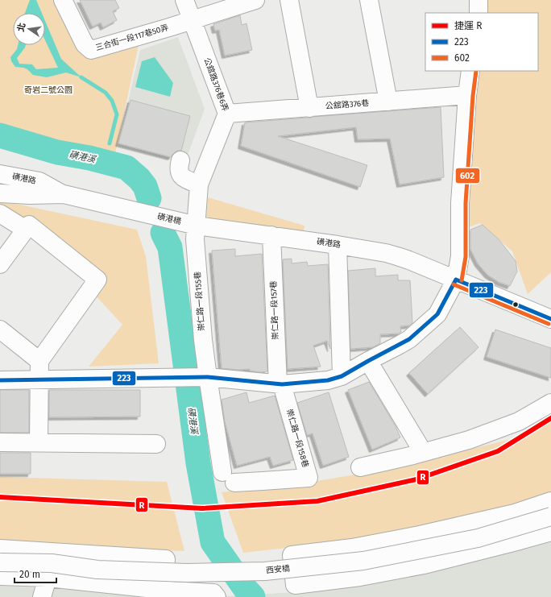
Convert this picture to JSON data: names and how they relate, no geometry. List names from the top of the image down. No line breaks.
{"streets":{"street":["三合街一段117巷50弄","公舘路376巷6弄","公舘路376巷","磺港路","磺港橋","崇仁路一段155巷","崇仁路一段157巷","崇仁路一段158巷","西安橋"]},"crossings":[["三合街一段117巷50弄","公舘路376巷6弄"],["公舘路376巷6弄","公舘路376巷"],["公舘路376巷6弄","磺港路"],["公舘路376巷6弄","磺港橋"],["公舘路376巷6弄","崇仁路一段155巷"],["磺港路","磺港橋"],["磺港路","崇仁路一段155巷"],["磺港路","崇仁路一段157巷"],["磺港橋","崇仁路一段155巷"],["崇仁路一段155巷","崇仁路一段158巷"],["崇仁路一段157巷","崇仁路一段158巷"]],"water":["磺港溪"],"parks":["奇岩二號公園"],"lines":["transit line 602","transit line 223","metro line R"],"legend":["捷運 R","223","602"],"scale_bar":"20 m","north":"left"}
